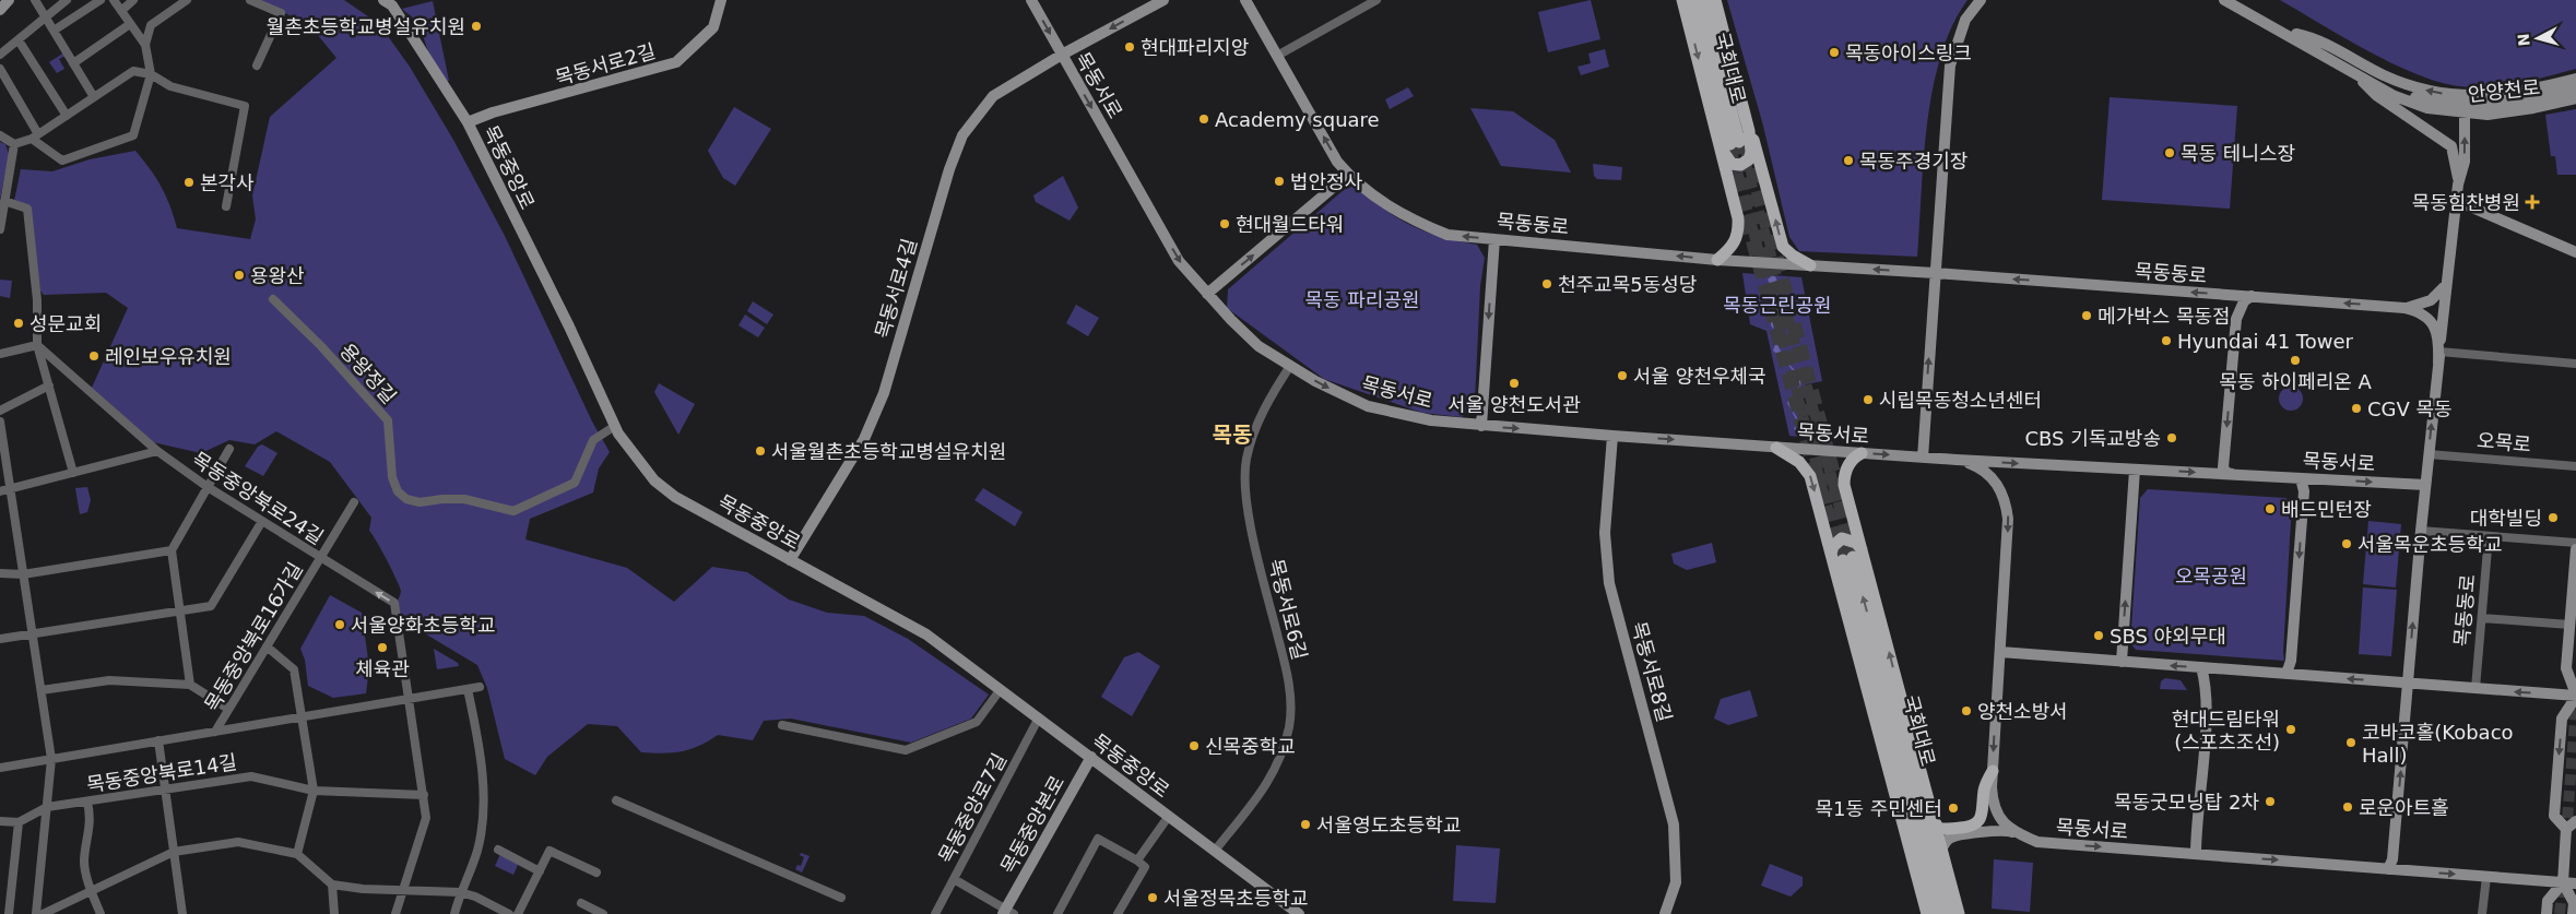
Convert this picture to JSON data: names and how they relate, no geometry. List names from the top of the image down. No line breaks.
{"streets":{"main road":["목동서로2길","국회대로","목동서로","안양천로","목동중앙로","목동동로","목동서로4길","목동서로8길","목동중앙본로"],"street":["용왕정길","오목로","목동중앙북로24길","목동서로6길","목동중앙북로16가길","목동중앙북로14길","목동중앙로7길"]},"crossings":[["목동서로2길","목동중앙로"],["목동서로","목동동로"],["목동서로","목동서로4길"],["목동서로","목동서로6길"],["목동서로","목동서로8길"],["안양천로","목동동로"],["목동중앙로","목동서로4길"],["목동중앙로","용왕정길"],["목동중앙로","목동서로6길"],["목동중앙로","목동중앙로7길"],["목동중앙로","목동중앙본로"],["목동동로","오목로"],["목동중앙북로24길","목동중앙북로16가길"],["목동중앙로7길","목동중앙본로"]],"one_way":["목동서로"],"districts":["목동"],"parks":["목동 파리공원","목동근린공원","오목공원"],"places":{"other":["월촌초등학교병설유치원","현대파리지앙","목동아이스링크","Academy square","목동 테니스장","목동주경기장","법안정사","본각사","현대월드타워","용왕산","천주교목5동성당","메가박스 목동점","성문교회","Hyundai 41 Tower","레인보우유치원","목동 하이페리온 A","서울 양천우체국","서울 양천도서관","시립목동청소년센터","CGV 목동","CBS 기독교방송","서울월촌초등학교병설유치원","배드민턴장","대학빌딩","서울목운초등학교","서울양화초등학교","SBS 야외무대","체육관","양천소방서","현대드림타워 (스포츠조선)","코바코홀(Kobaco Hall)","신목중학교","목동굿모닝탑 2차","로운아트홀","목1동 주민센터","서울영도초등학교","서울정목초등학교"],"health":["목동힘찬병원"]},"north":"left"}
